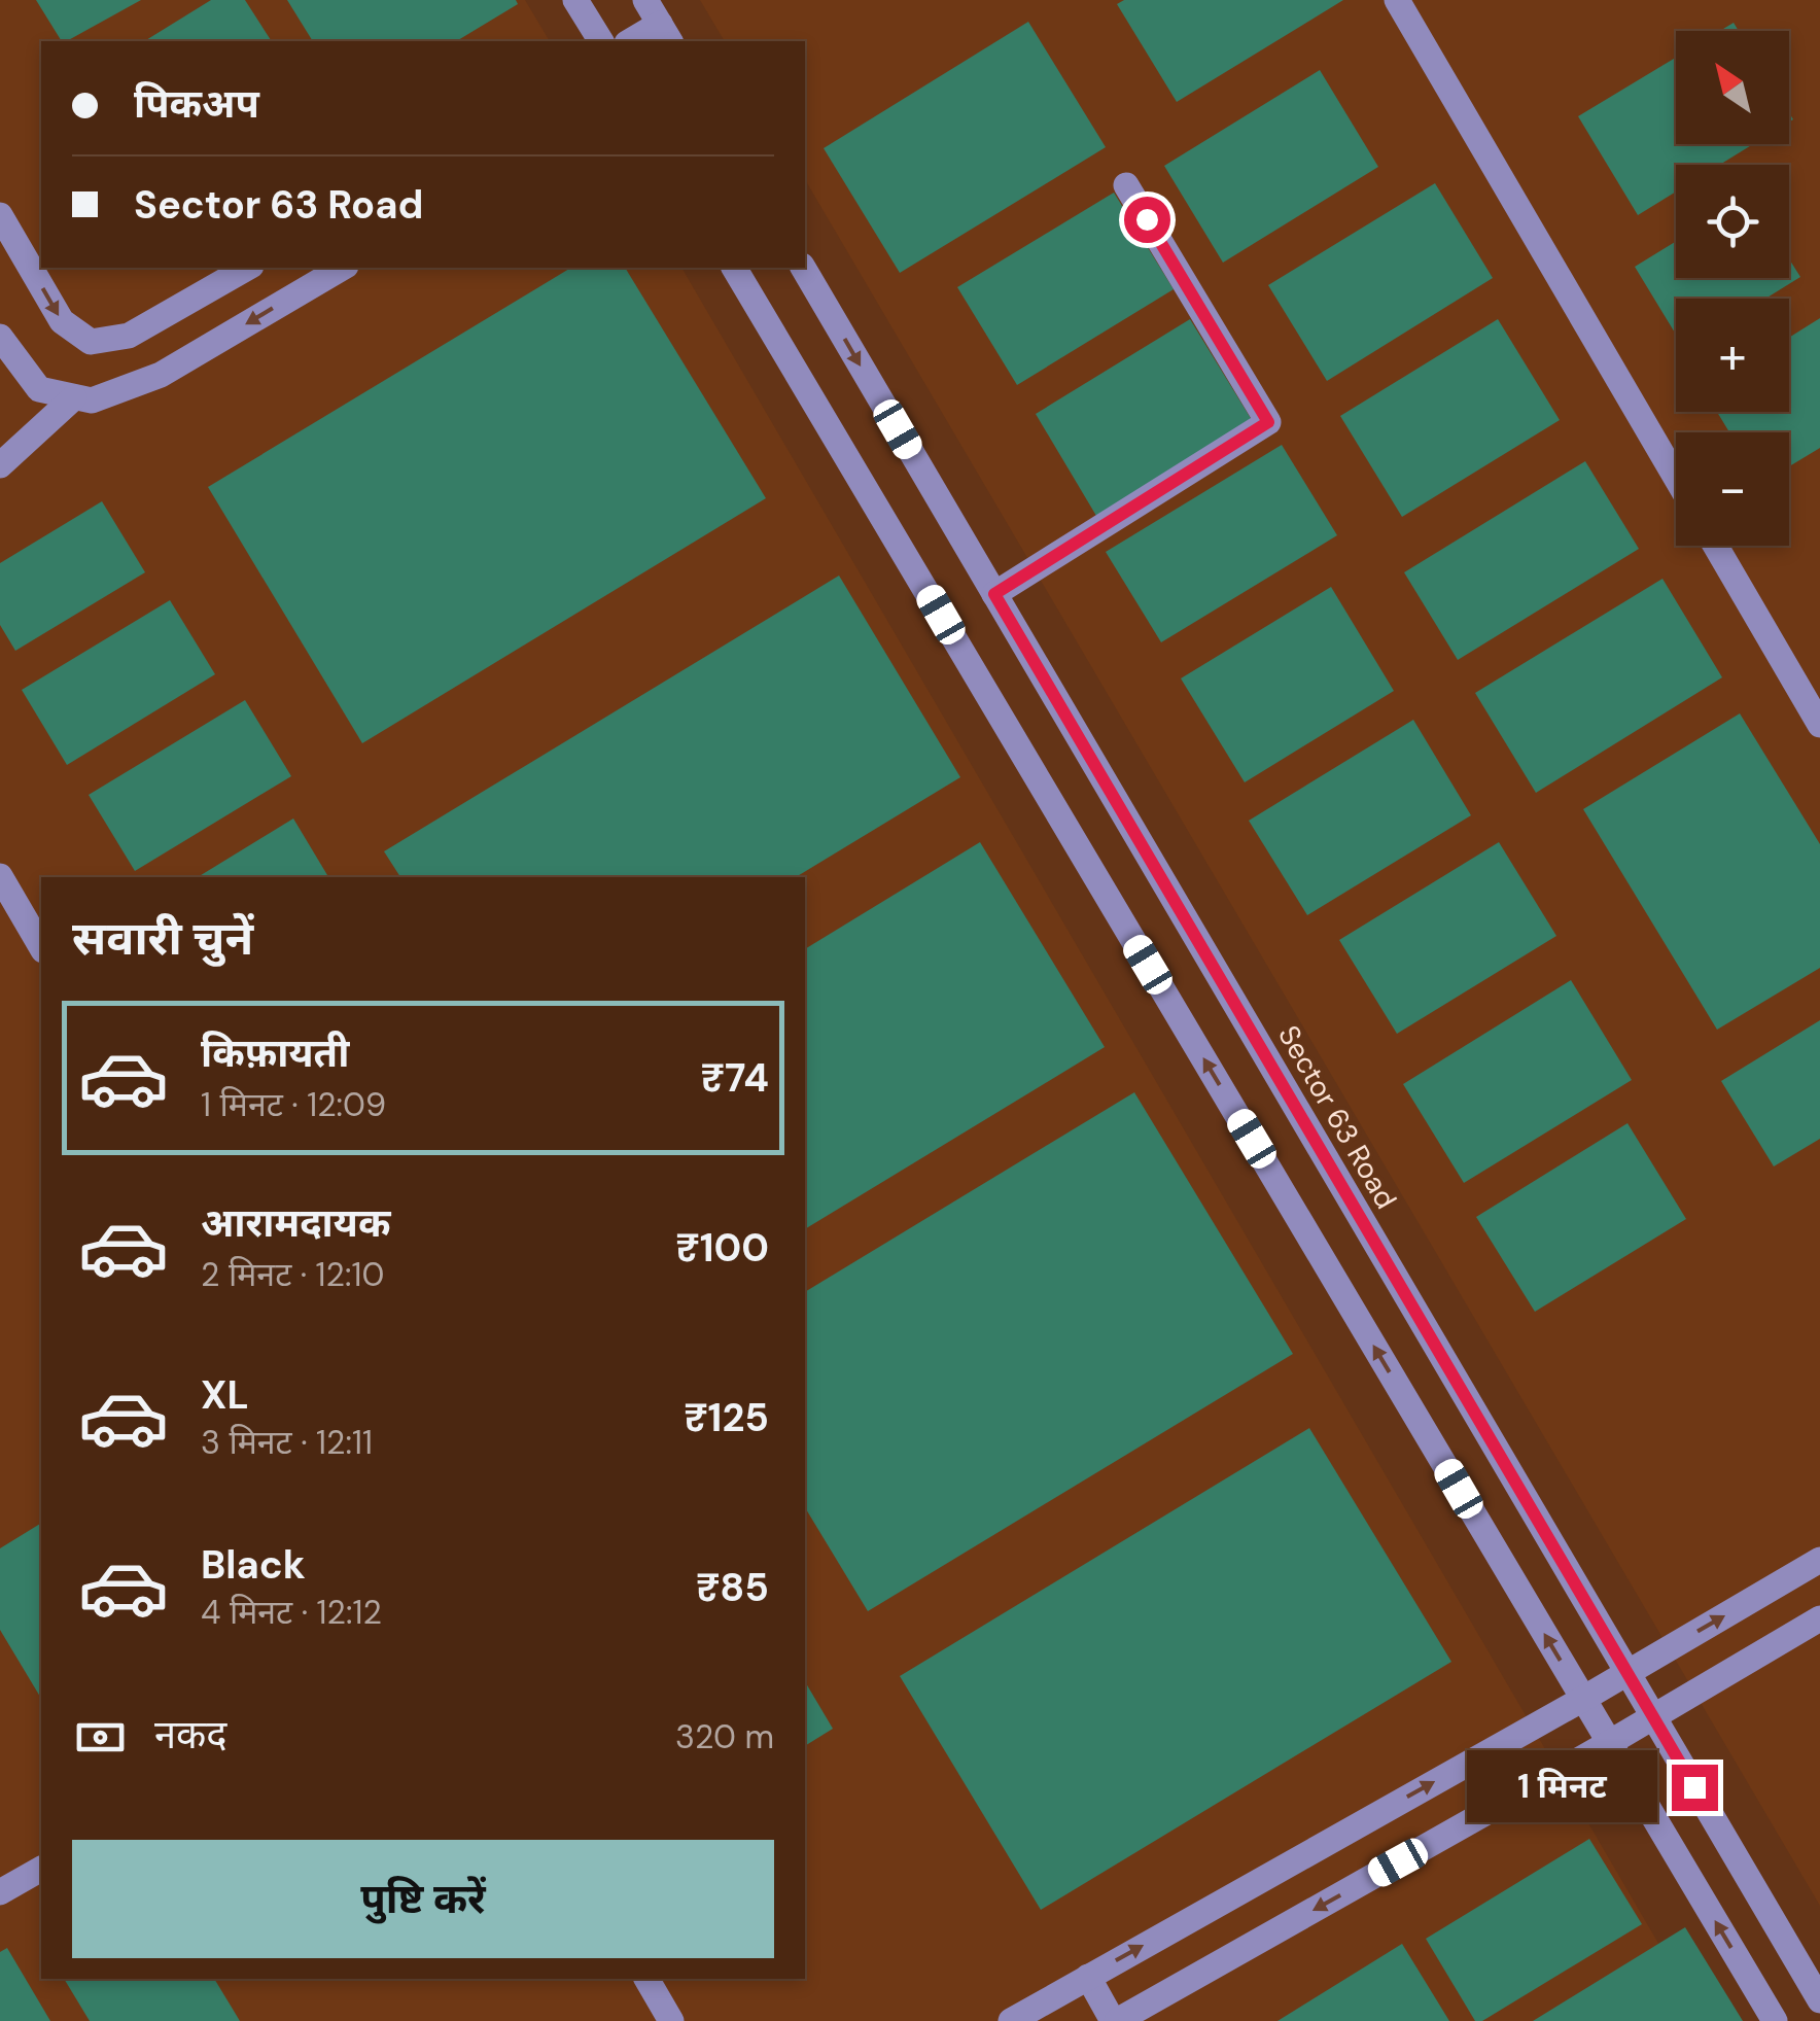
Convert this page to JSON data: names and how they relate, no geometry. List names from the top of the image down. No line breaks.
{"streets":{"street":["Sector 63 Road"]},"north":"top left","page":{"map_buttons":["+","−"],"banner":["पिकअप","Sector 63 Road"],"heading":"सवारी चुनें","list":[{"name":"किफ़ायती","note":"1 मिनट · 12:09","value":"₹74"},{"name":"आरामदायक","note":"2 मिनट · 12:10","value":"₹100"},{"name":"XL","note":"3 मिनट · 12:11","value":"₹125"},{"name":"Black","note":"4 मिनट · 12:12","value":"₹85"}],"pay":["नकद","320 m"],"bubble":"1 मिनट","buttons":"पुष्टि करें"}}
